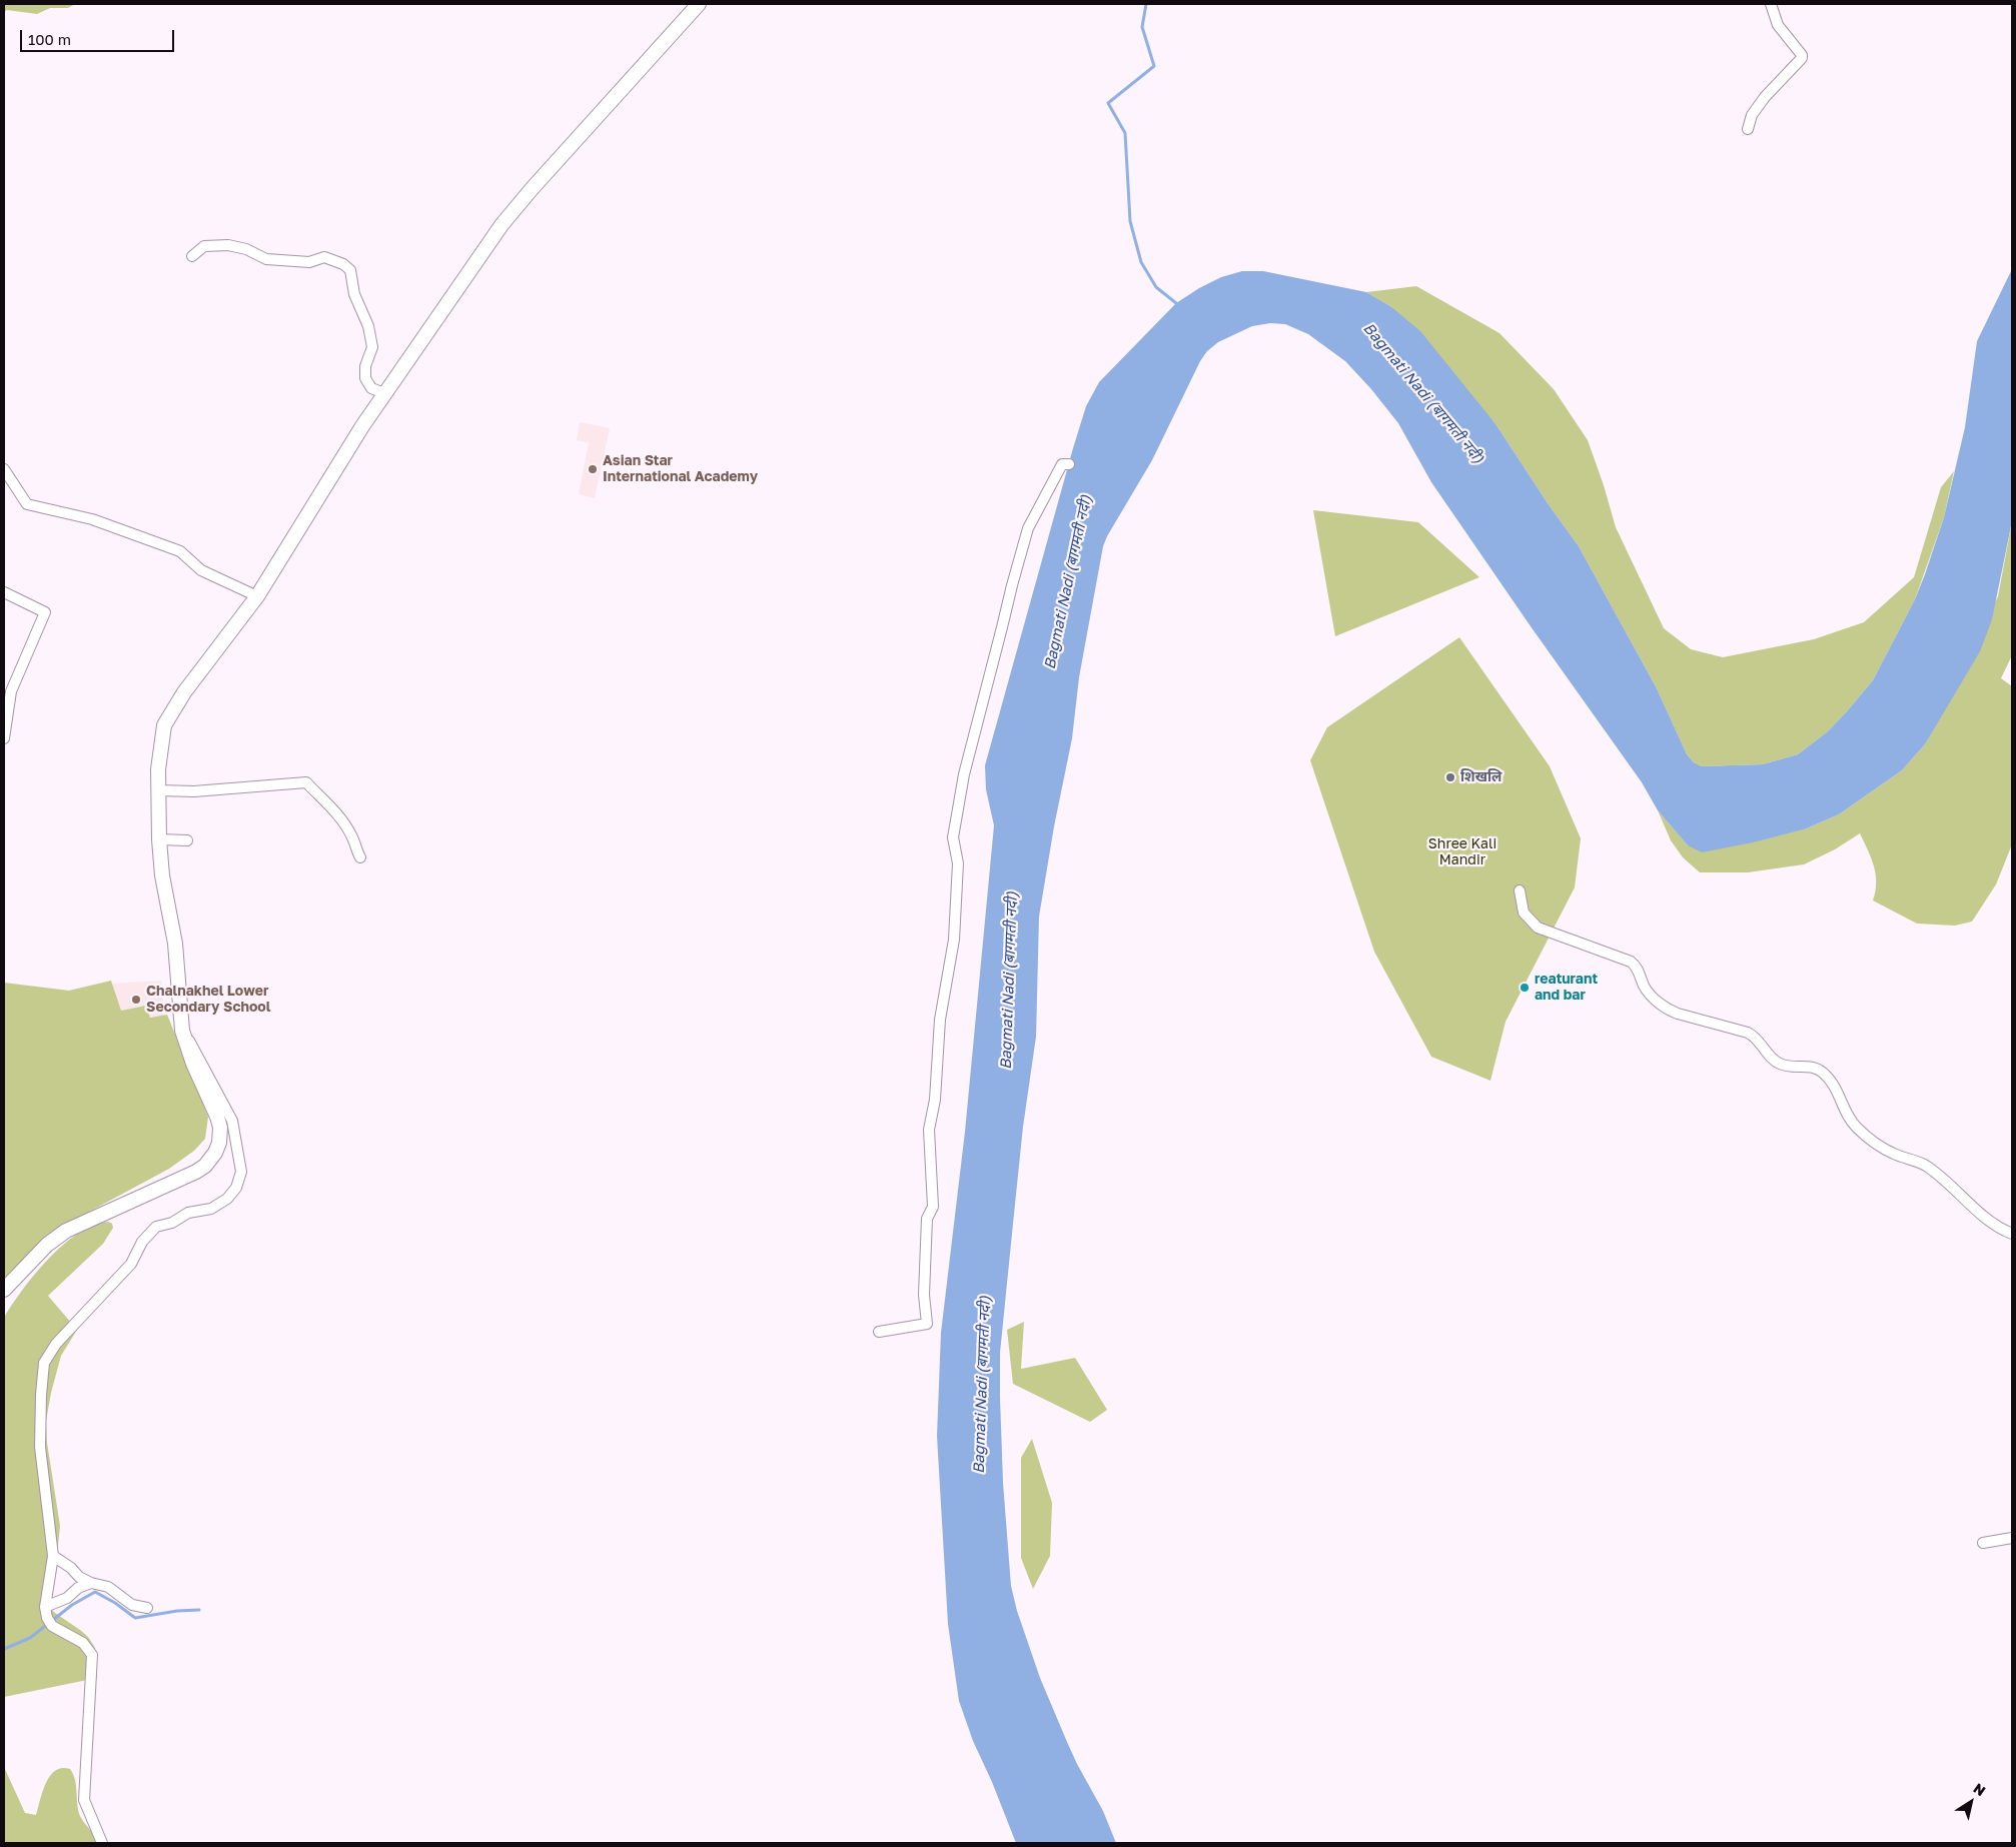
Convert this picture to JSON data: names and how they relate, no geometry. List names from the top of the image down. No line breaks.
{"water":["Bagmati Nadi (बागमती नदी)"],"parks":["Shree Kali Mandir"],"places":["Asian Star International Academy","शिखलि","reaturant and bar","Chalnakhel Lower Secondary School"],"scale_bar":"100 m","north":"top right"}
